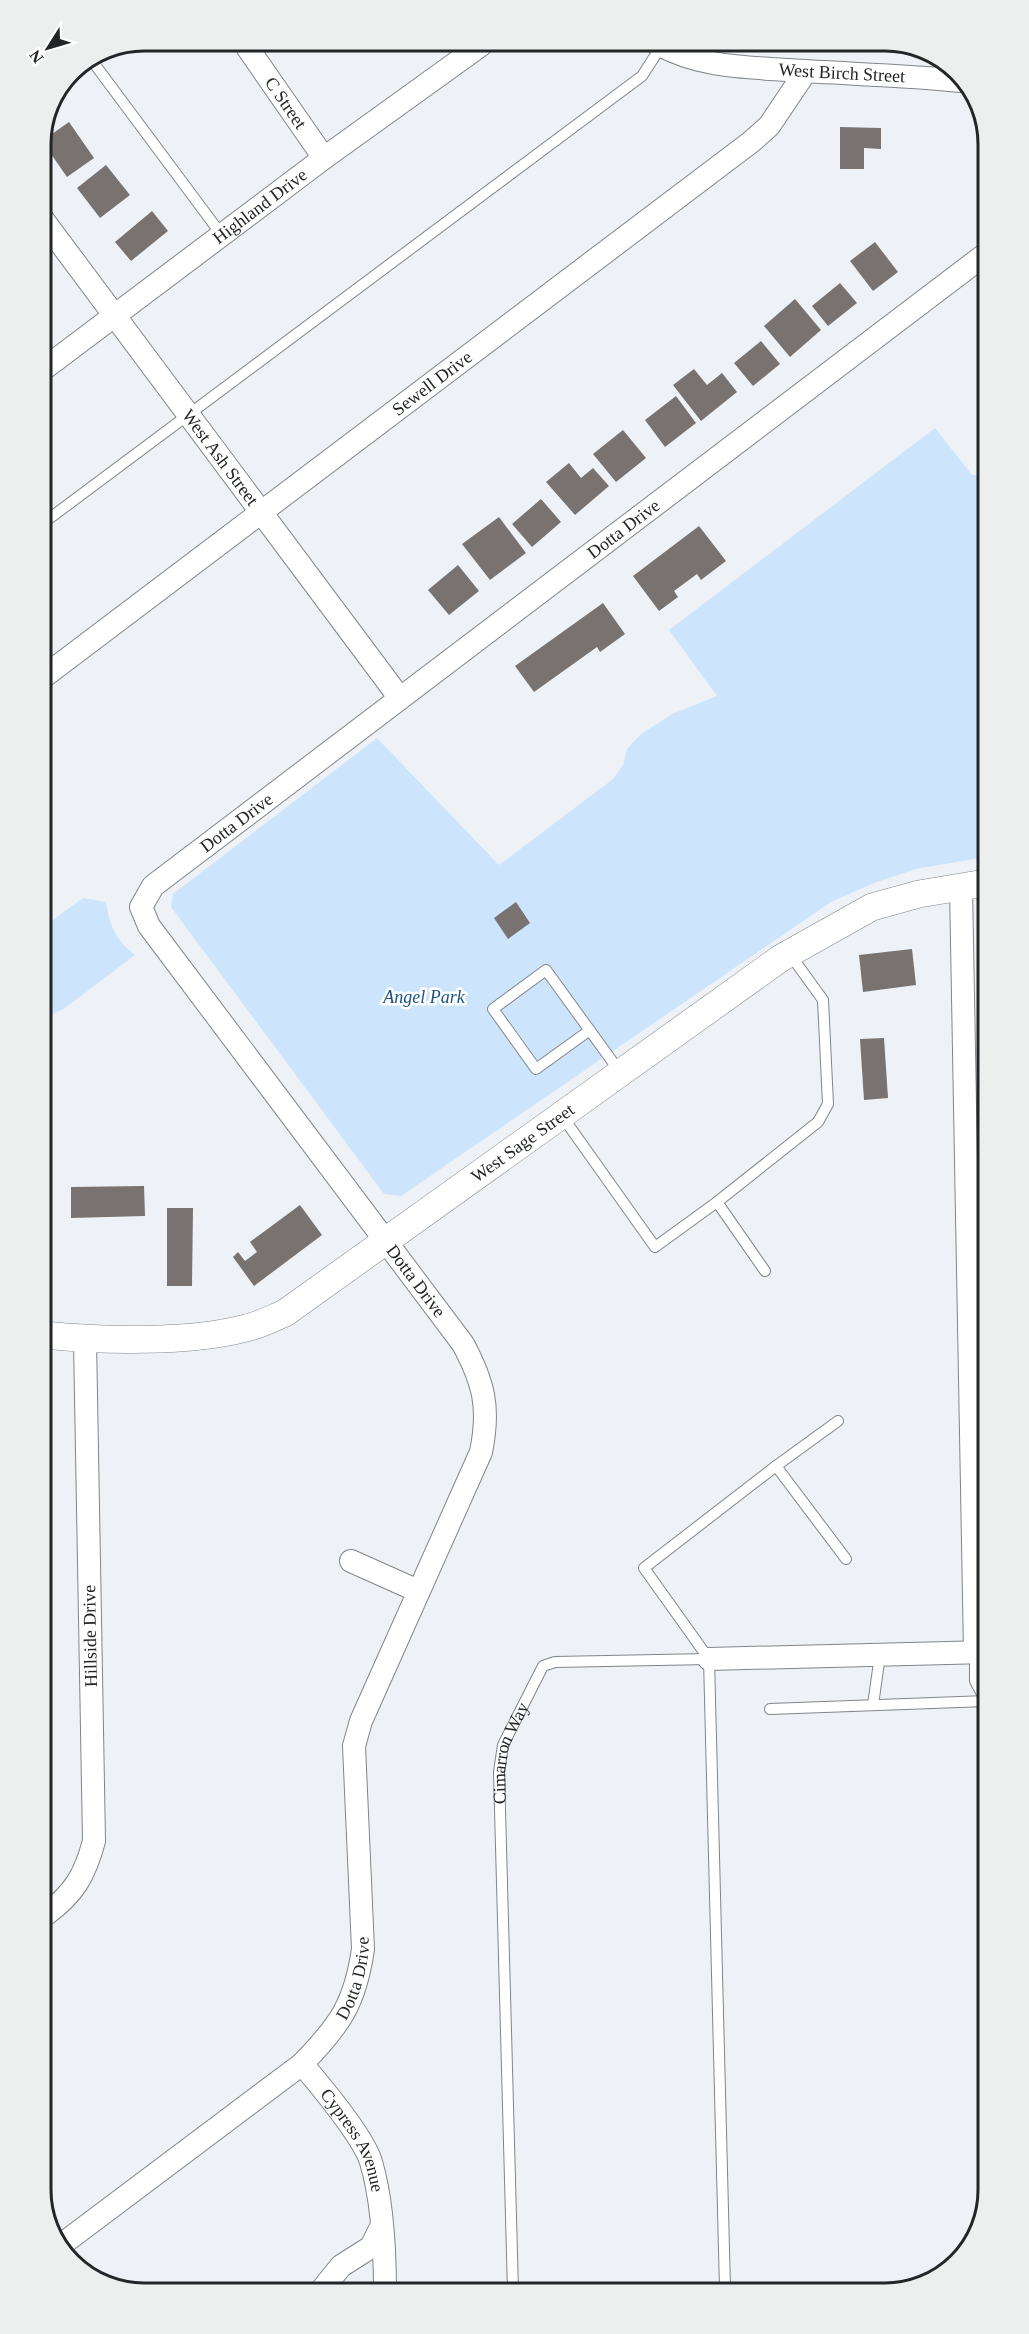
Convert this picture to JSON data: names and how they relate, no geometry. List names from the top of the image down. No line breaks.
{"streets":{"street":["West Birch Street","C Street","Highland Drive","Sewell Drive","West Ash Street","Dotta Drive","West Sage Street","Hillside Drive","Cimarron Way","Cypress Avenue"]},"crossings":[["West Birch Street","Sewell Drive"],["C Street","Highland Drive"],["Highland Drive","West Ash Street"],["Sewell Drive","West Ash Street"],["West Ash Street","Dotta Drive"],["Dotta Drive","West Sage Street"],["Dotta Drive","Cypress Avenue"],["West Sage Street","Hillside Drive"]],"parks":["Angel Park"],"north":"bottom left"}
